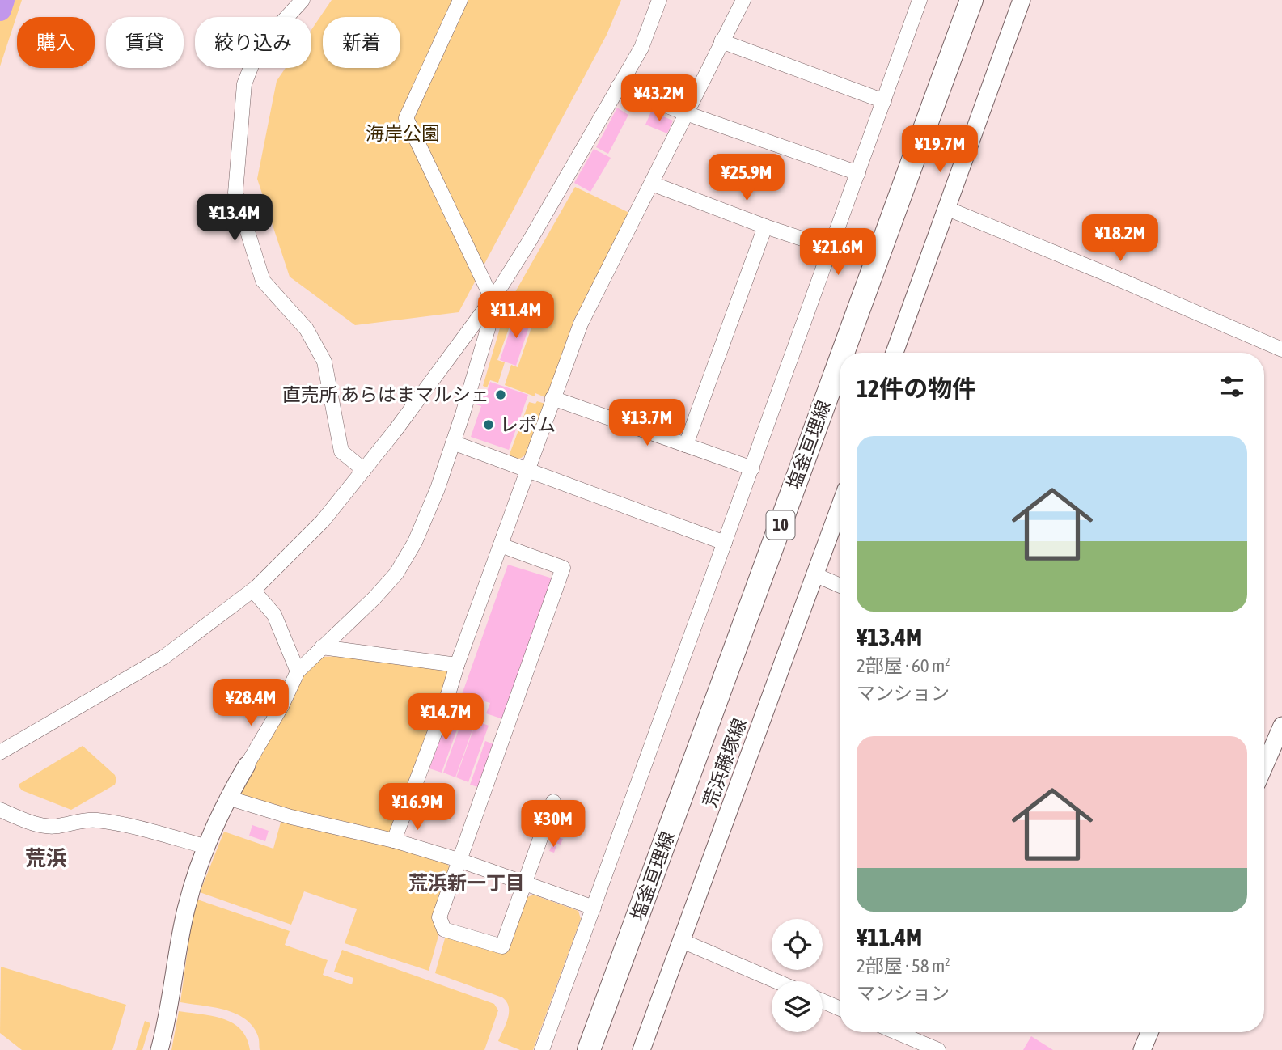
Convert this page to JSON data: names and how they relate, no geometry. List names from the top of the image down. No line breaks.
{"streets":{"main road":["塩釜亘理線","10"],"street":["荒浜藤塚線"]},"districts":["荒浜","荒浜新一丁目"],"parks":["海岸公園"],"places":["直売所 あらはまマルシェ","レポム"],"page":{"chip":["購入","賃貸","絞り込み","新着"],"price":["¥43.2M","¥19.7M","¥25.9M","¥13.4M","¥18.2M","¥21.6M","¥11.4M","¥13.7M","¥28.4M","¥14.7M","¥16.9M","¥30M"],"heading":"12件の物件","list":[{"name":"¥13.4M","note":"2部屋 · 60 m² · マンション"},{"name":"¥11.4M","note":"2部屋 · 58 m² · マンション"}]}}
